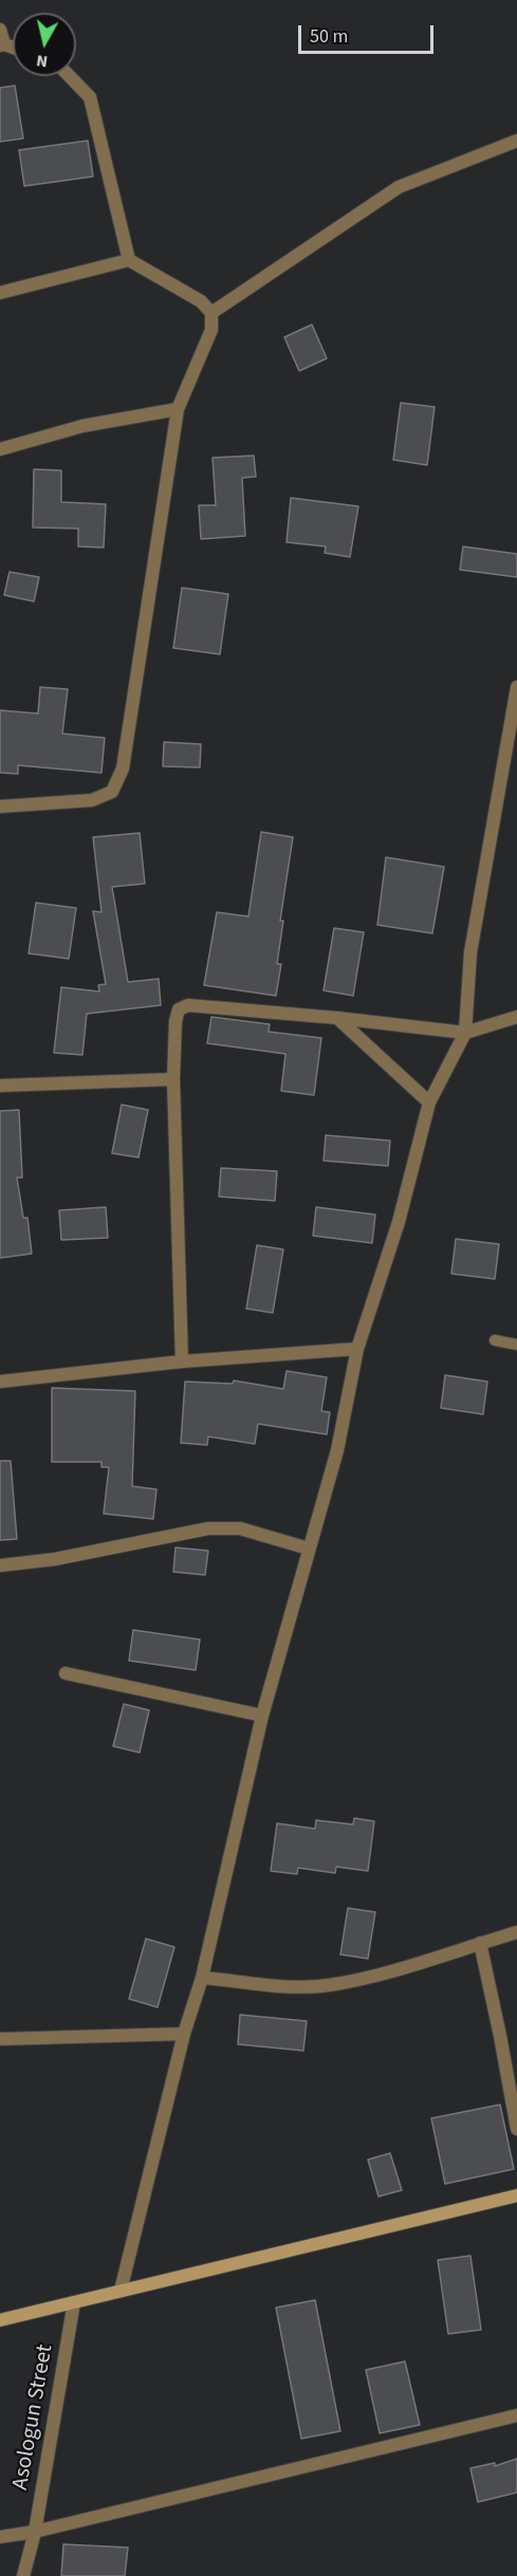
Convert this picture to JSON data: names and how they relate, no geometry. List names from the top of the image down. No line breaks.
{"streets":{"street":["Asologun Street"]},"scale_bar":"50 m","north":"bottom"}
